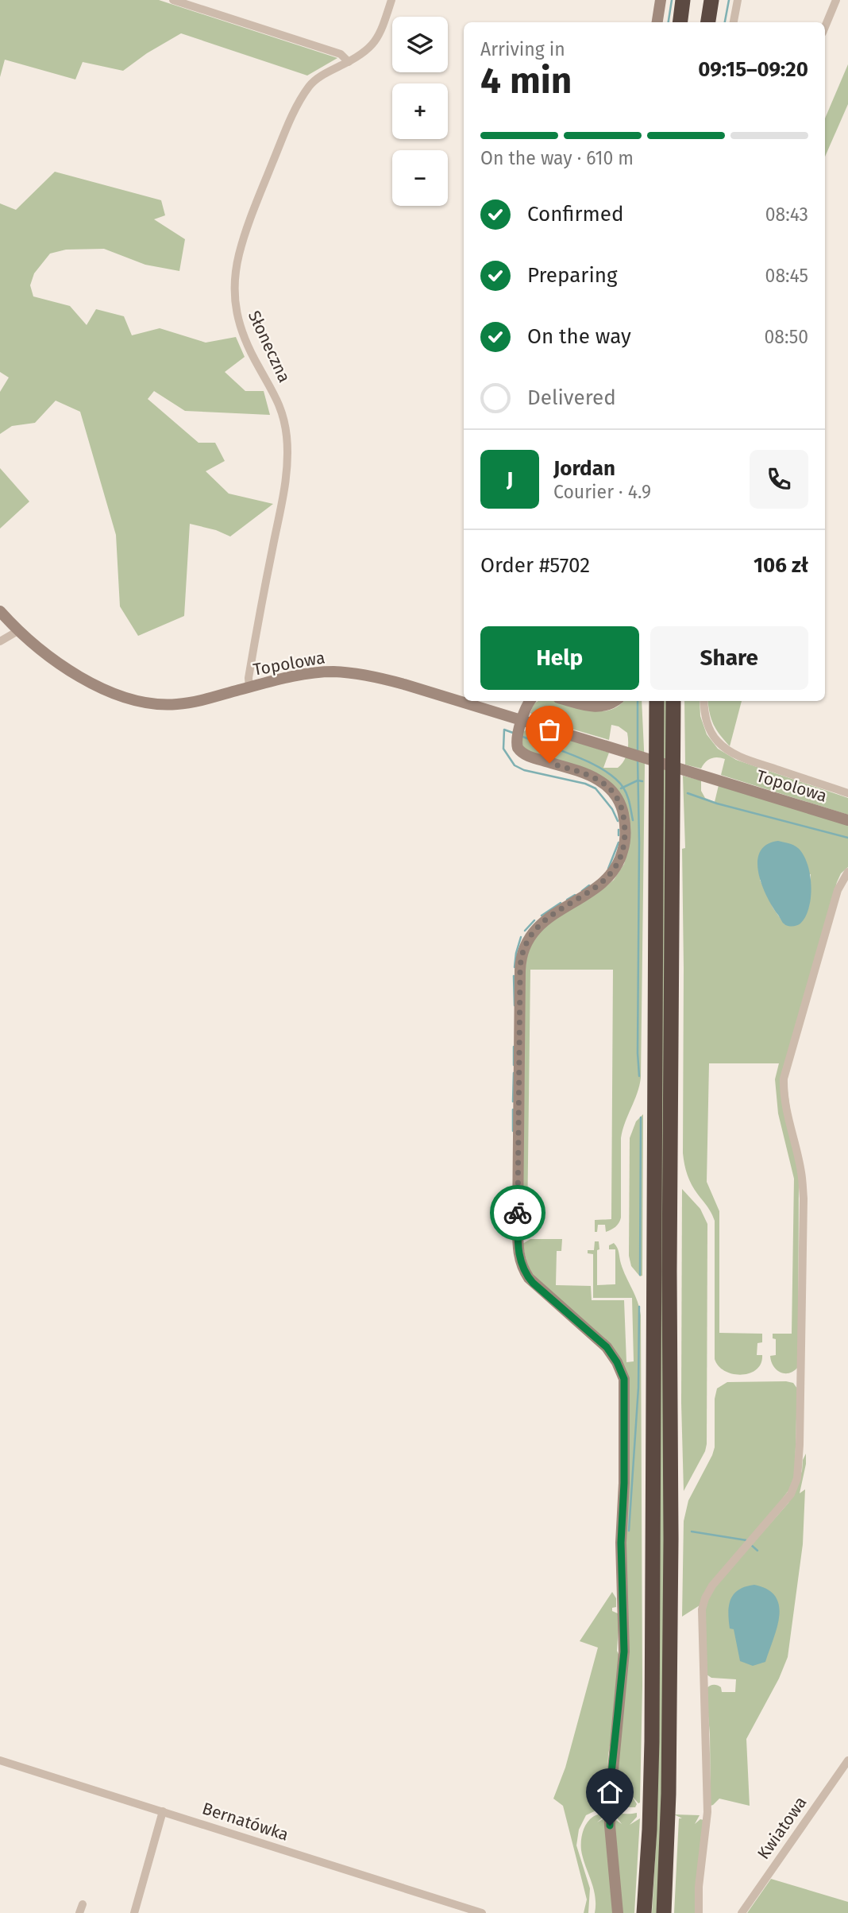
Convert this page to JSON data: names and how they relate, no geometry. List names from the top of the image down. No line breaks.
{"streets":{"street":["Słoneczna","Topolowa","Bernatówka","Kwiatowa"]},"crossings":[["Słoneczna","Topolowa"]],"page":{"map_buttons":["+","−"],"heading":["4 min","Arriving in","09:15–09:20"],"panel":["Jordan","Courier · 4.9","Order #5702","106 zł"],"bar":"On the way · 610 m","list":[["Confirmed","08:43"],["Preparing","08:45"],["On the way","08:50"],"Delivered"],"round":"J","buttons":["Help","Share"]}}
